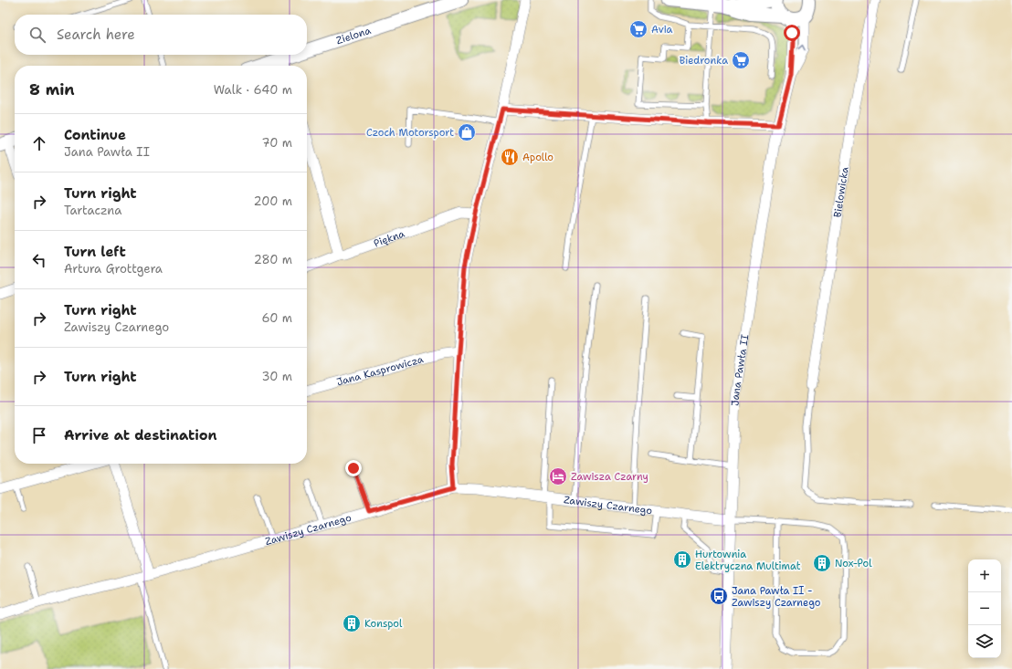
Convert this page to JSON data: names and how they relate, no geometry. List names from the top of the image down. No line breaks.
{"streets":{"street":["Zielona","Bielowicka","Piękna","Jana Kasprowicza","Jana Pawła II","Zawiszy Czarnego"]},"crossings":[["Jana Pawła II","Zawiszy Czarnego"]],"places":{"supermarket":["Avia","Biedronka"],"shop":["Czoch Motorsport"],"restaurant":["Apollo"],"hotel":["Zawisza Czarny"],"building":["Hurtownia Elektryczna Multimat","Nox-Pol","Konspol"],"bus stop":["Jana Pawła II - Zawiszy Czarnego"]},"page":{"search":"Search here","heading":["8 min","Walk · 640 m"],"list":[["Continue","Jana Pawła II","70 m"],["Turn right","Tartaczna","200 m"],["Turn left","Artura Grottgera","280 m"],["Turn right","Zawiszy Czarnego","60 m"],["Turn right","30 m"],"Arrive at destination"],"map_buttons":["+","−"]}}
